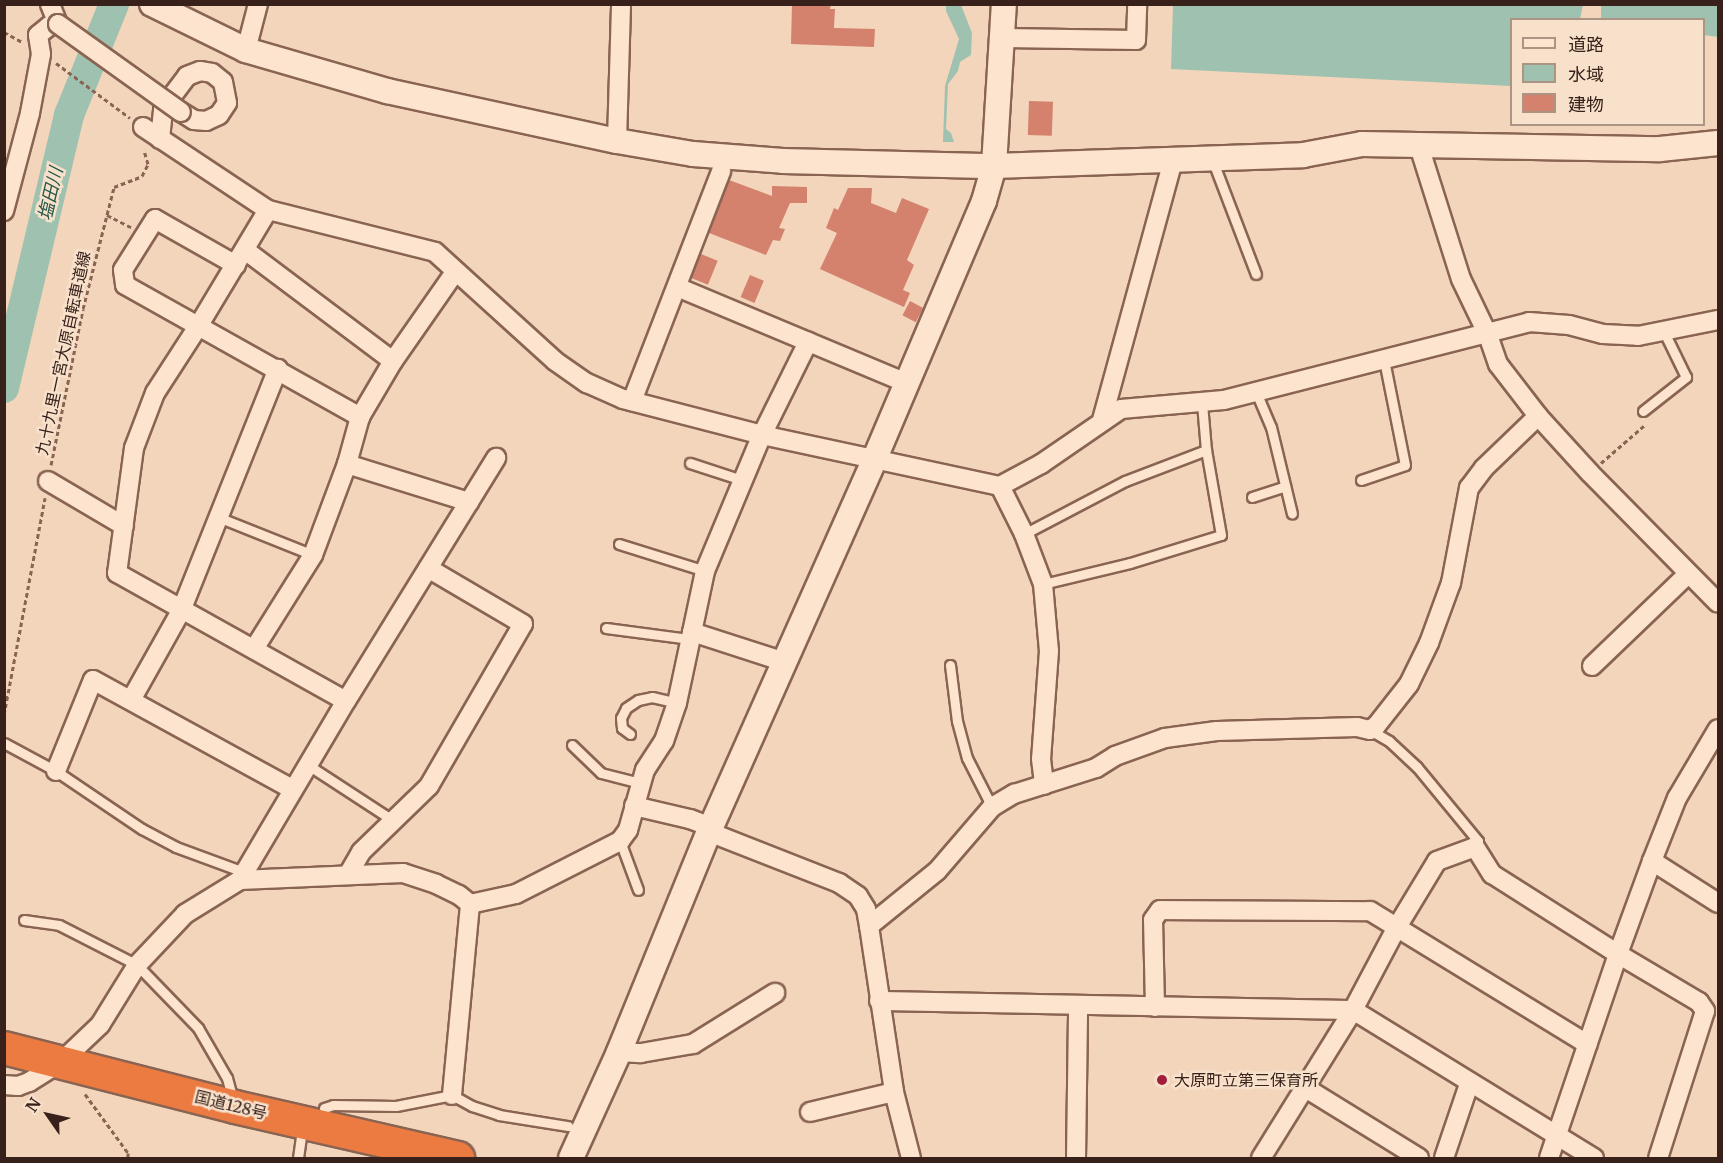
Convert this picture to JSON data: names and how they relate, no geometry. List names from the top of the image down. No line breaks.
{"streets":{"highway":["国道128号"],"path":["九十九里一宮大原自転車道線"]},"water":["塩田川"],"places":["大原町立第三保育所"],"legend":["道路","水域","建物"],"north":"top left"}
